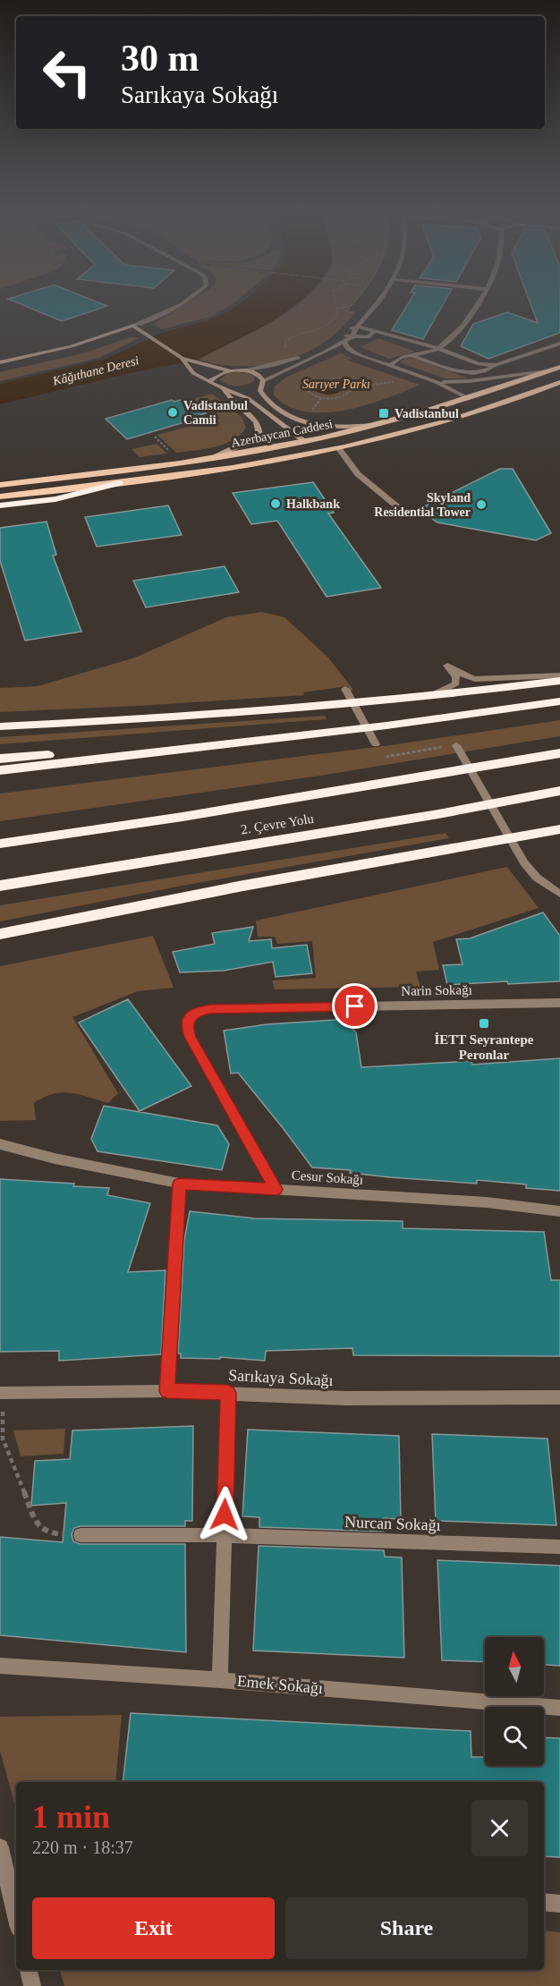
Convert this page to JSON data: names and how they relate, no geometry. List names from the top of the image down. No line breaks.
{"streets":{"highway":["2. Çevre Yolu"],"main road":["Azerbaycan Caddesi"],"street":["Narin Sokağı","Cesur Sokağı","Sarıkaya Sokağı","Nurcan Sokağı","Emek Sokağı"]},"crossings":[["Narin Sokağı","Cesur Sokağı"]],"water":["Kâğıthane Deresi"],"parks":["Sarıyer Parkı"],"places":{"other":["Vadistanbul Camii","Halkbank","Skyland Residential Tower"],"transit":["Vadistanbul","İETT Seyrantepe Peronlar"]},"north":"top","page":{"turn":["30 m","Sarıkaya Sokağı"],"heading":["1 min","220 m · 18:37"],"buttons":["Exit","Share"]}}
